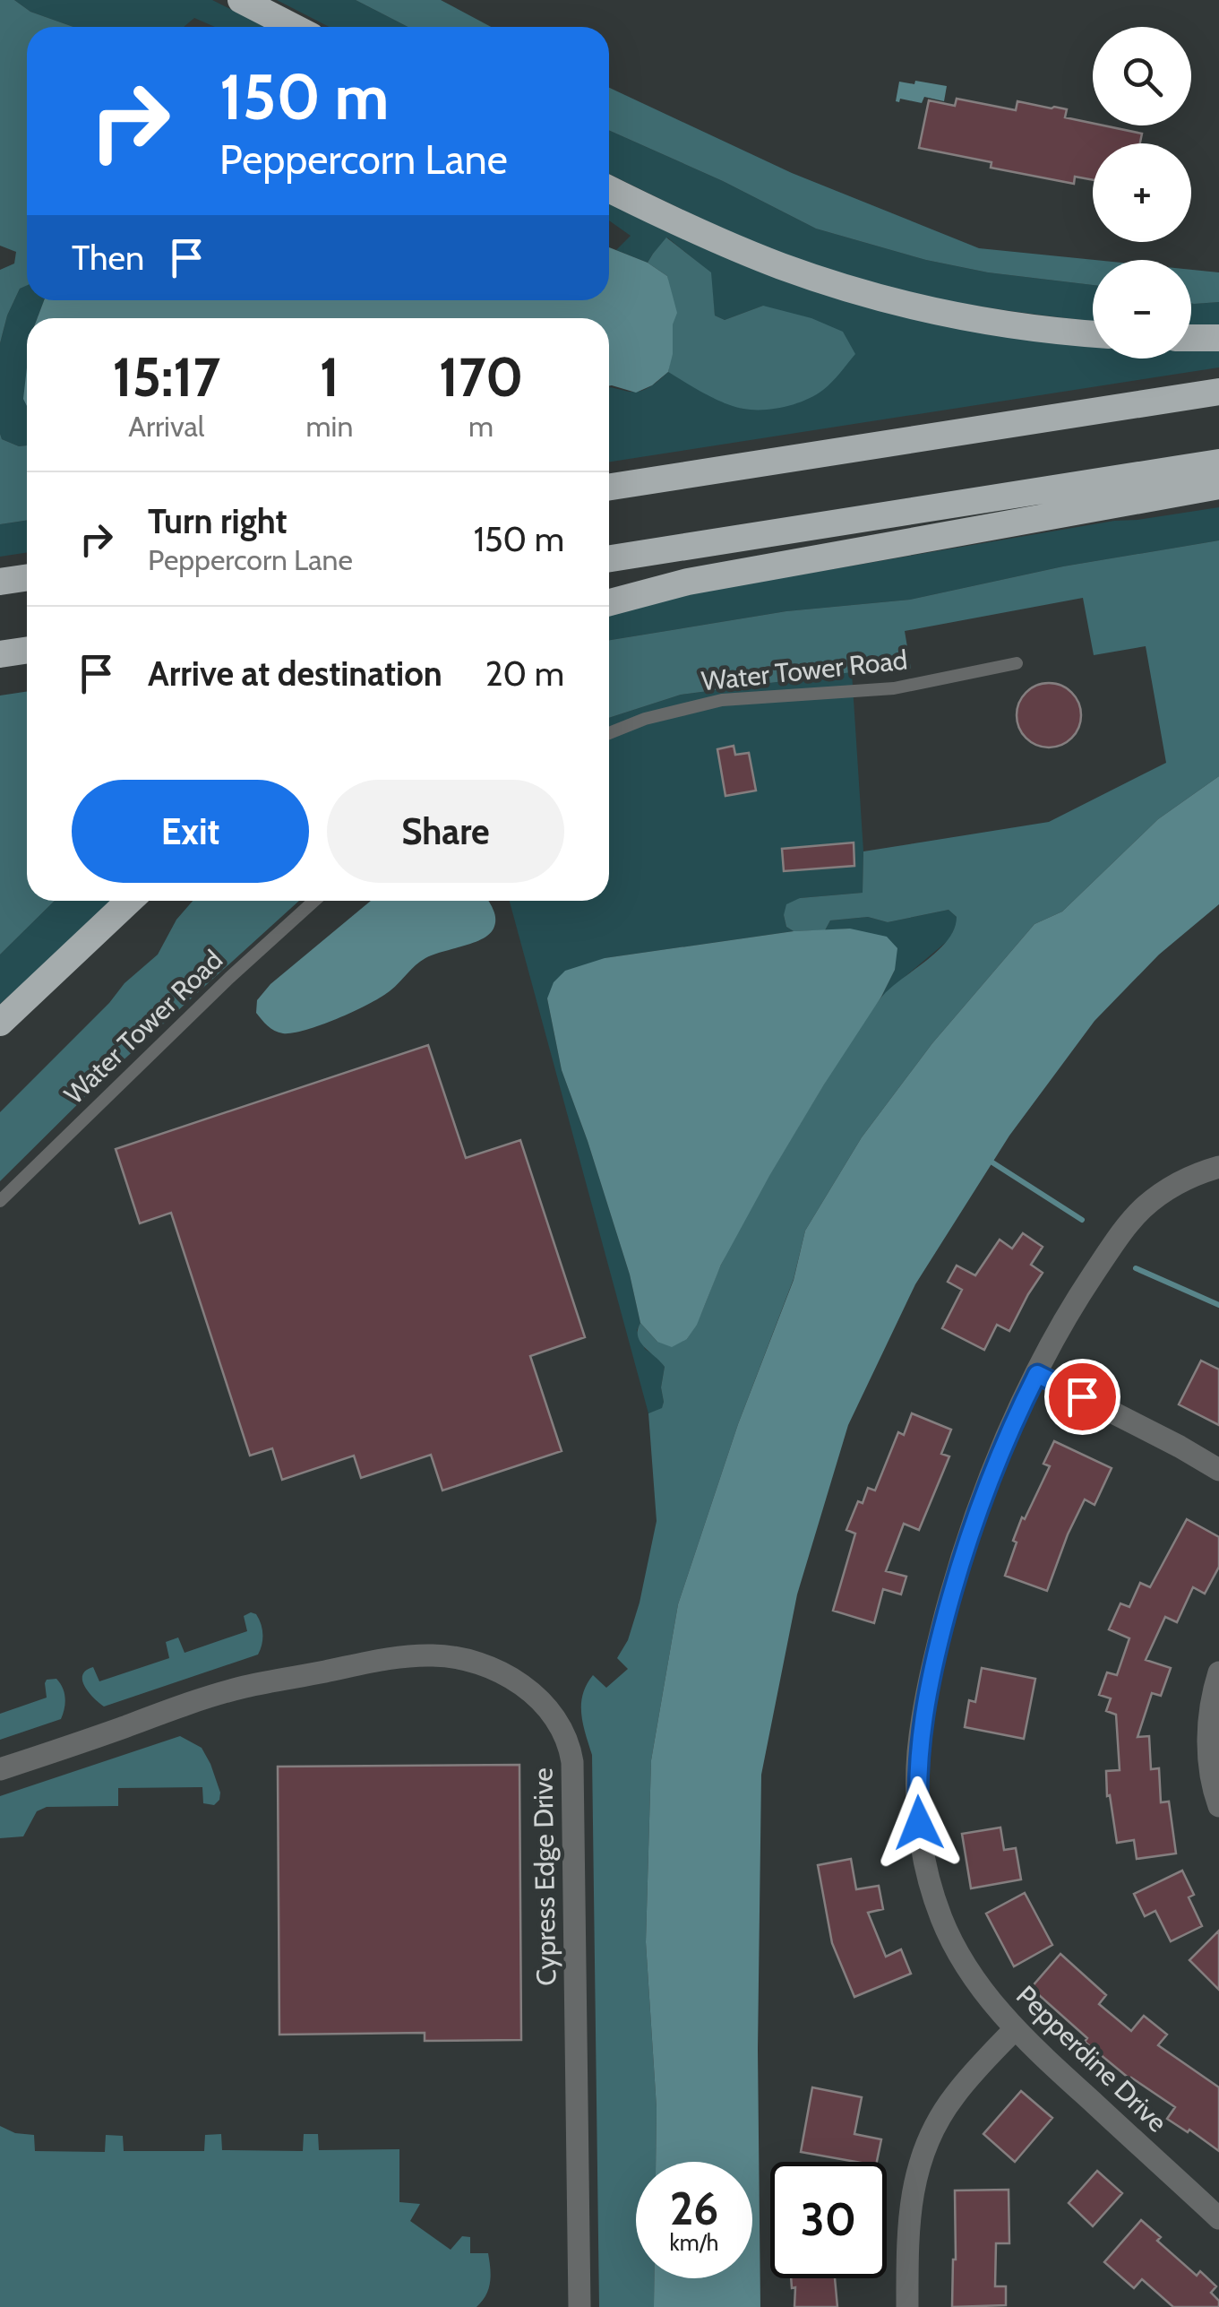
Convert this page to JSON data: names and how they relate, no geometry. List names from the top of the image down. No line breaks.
{"streets":{"street":["Cypress Edge Drive","Pepperdine Drive"],"lane":["Water Tower Road"]},"page":{"map_buttons":["+","−"],"turn":["150 m","Peppercorn Lane"],"then":"Then","eta":["15:17","Arrival","1","min","170","m"],"list":[{"name":"Turn right","note":"Peppercorn Lane","value":"150 m"},{"name":"Arrive at destination","value":"20 m"}],"buttons":["Exit","Share"],"speed":"26 km/h","limit":"30"}}
